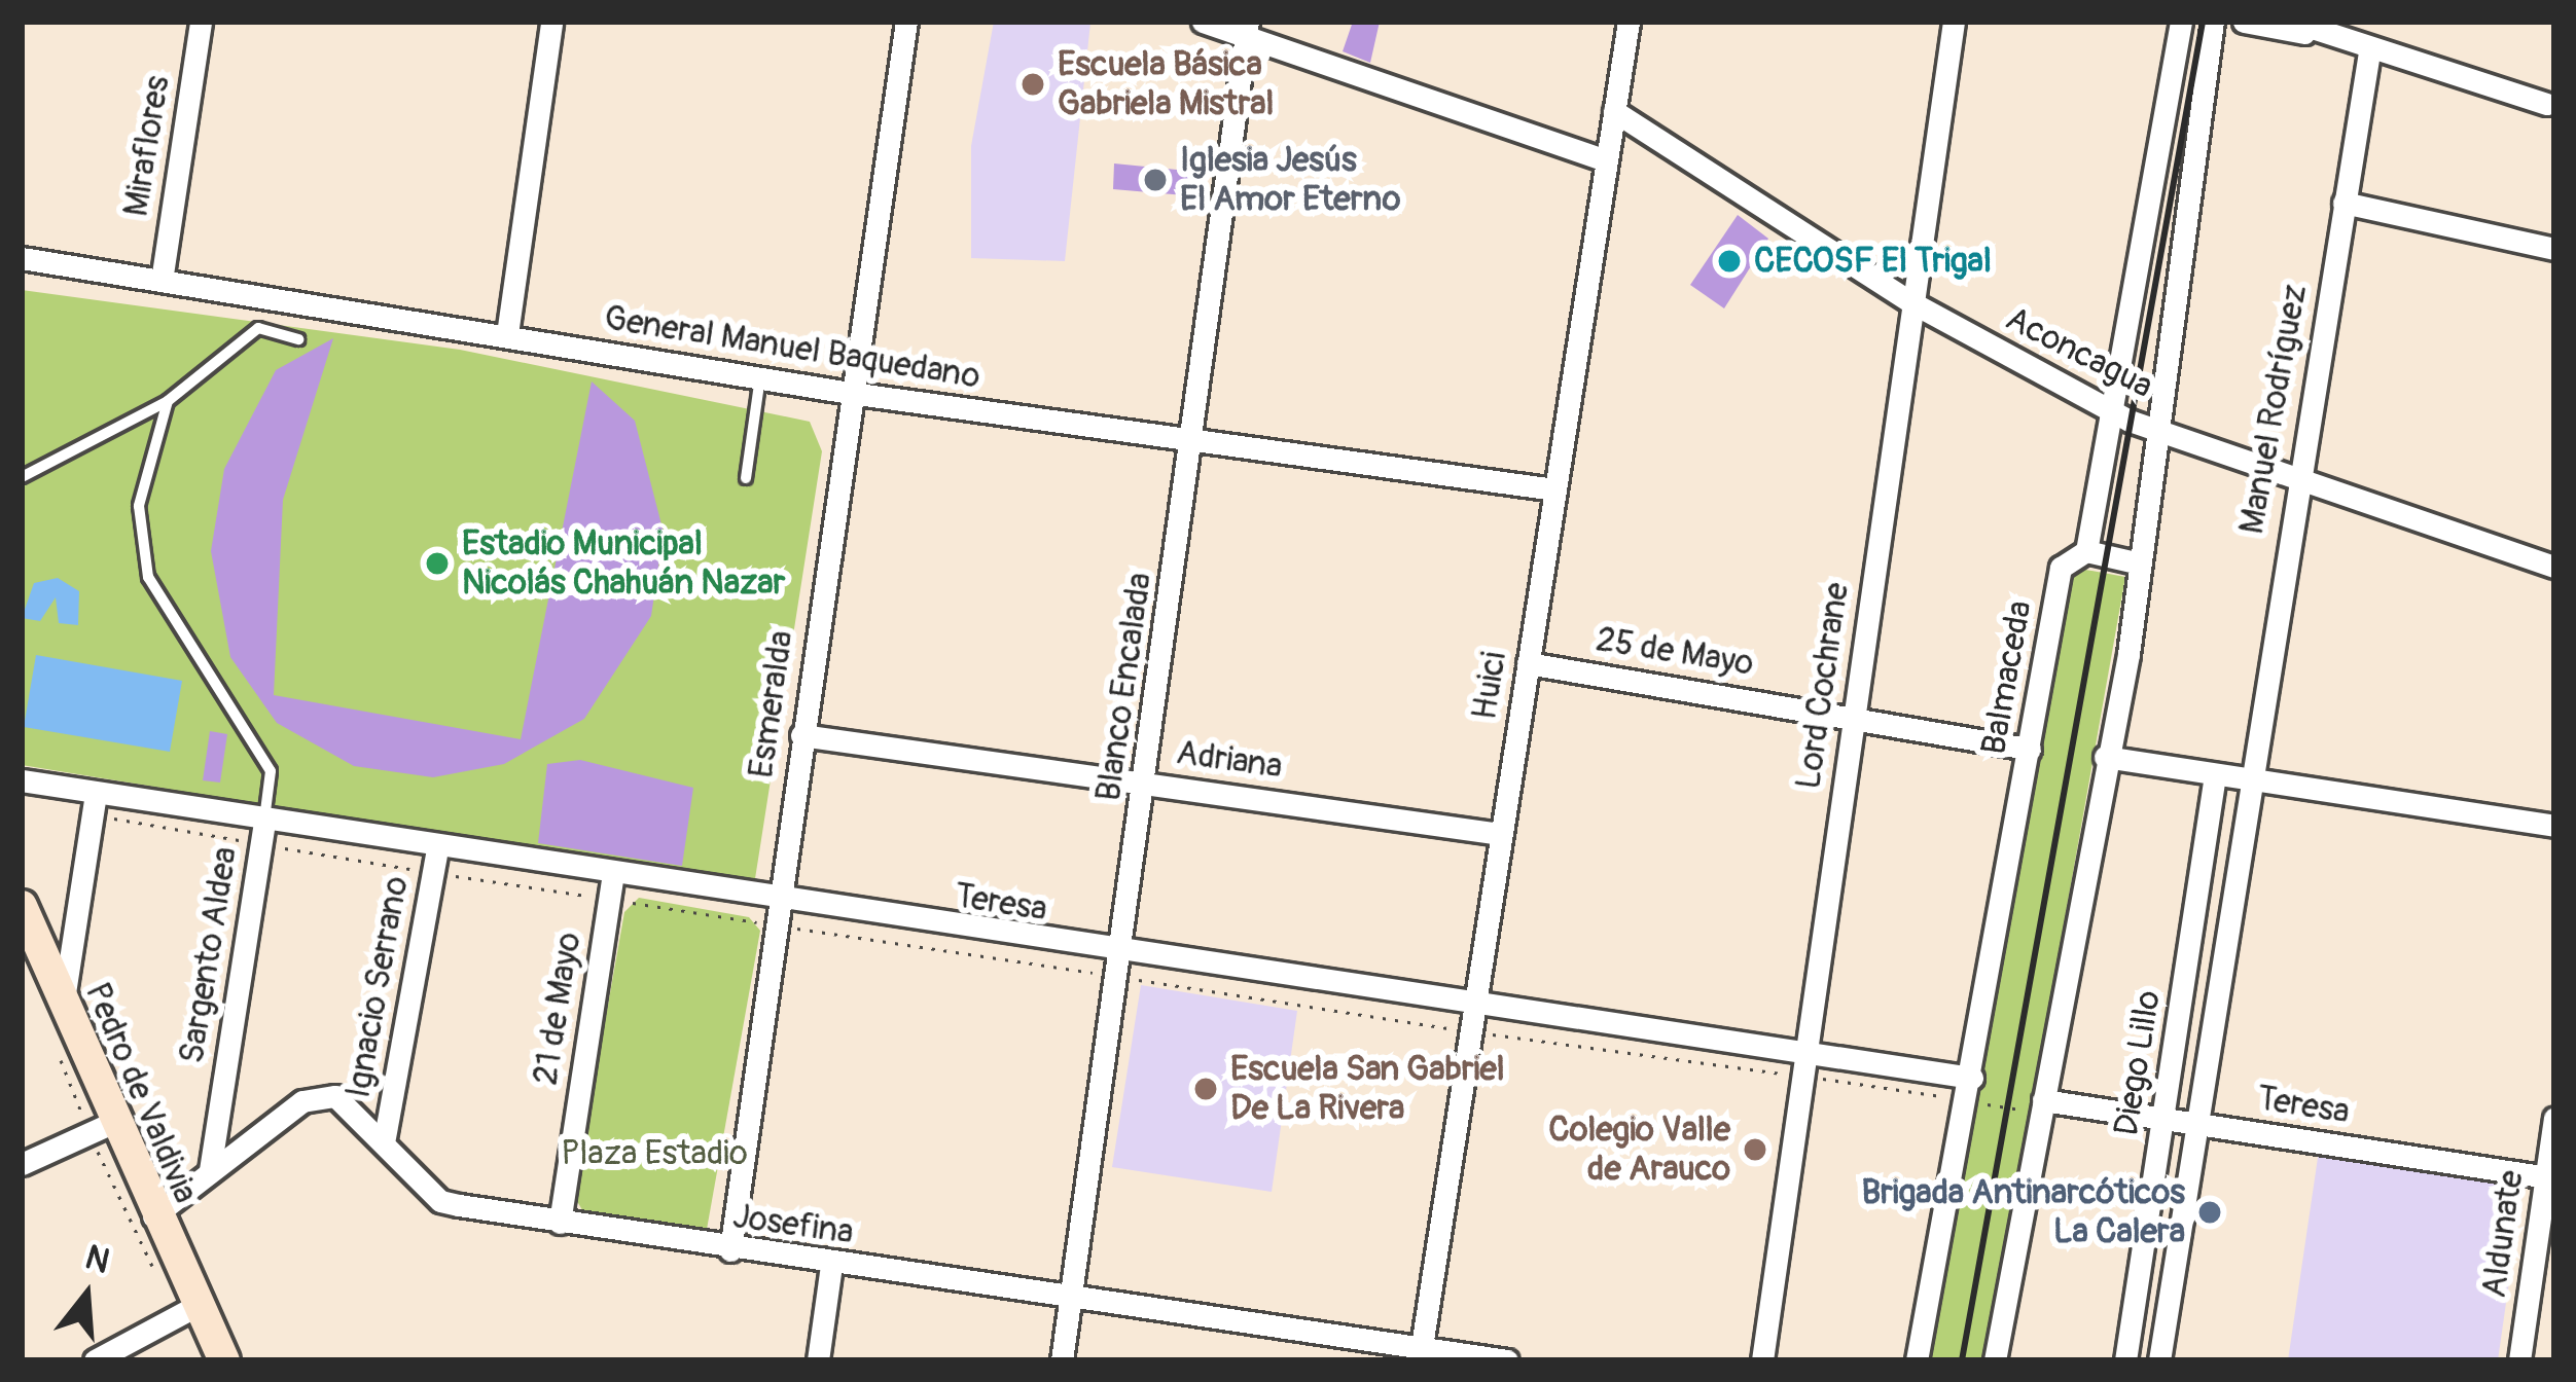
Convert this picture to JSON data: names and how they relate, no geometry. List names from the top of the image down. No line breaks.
{"streets":{"street":["Miraflores","General Manuel Baquedano","Aconcagua","Manuel Rodríguez","25 de Mayo","Balmaceda","Huici","Lord Cochrane","Blanco Encalada","Esmeralda","Adriana","Teresa","Sargento Aldea","Ignacio Serrano","21 de Mayo","Diego Lillo","Pedro de Valdivia","Josefina","Aldunate"]},"crossings":[["Miraflores","General Manuel Baquedano"],["General Manuel Baquedano","Huici"],["General Manuel Baquedano","Blanco Encalada"],["General Manuel Baquedano","Esmeralda"],["Aconcagua","Manuel Rodríguez"],["Aconcagua","Balmaceda"],["Aconcagua","Huici"],["Aconcagua","Lord Cochrane"],["Manuel Rodríguez","Diego Lillo"],["25 de Mayo","Balmaceda"],["25 de Mayo","Huici"],["25 de Mayo","Lord Cochrane"],["Balmaceda","Teresa"],["Huici","Adriana"],["Huici","Teresa"],["Huici","Josefina"],["Lord Cochrane","Teresa"],["Blanco Encalada","Adriana"],["Blanco Encalada","Teresa"],["Blanco Encalada","Josefina"],["Esmeralda","Adriana"],["Esmeralda","Teresa"],["Esmeralda","Josefina"],["Teresa","Sargento Aldea"],["Teresa","Ignacio Serrano"],["Teresa","21 de Mayo"],["Teresa","Diego Lillo"],["Teresa","Aldunate"],["Sargento Aldea","Josefina"],["Ignacio Serrano","Josefina"],["21 de Mayo","Josefina"],["Pedro de Valdivia","Josefina"]],"parks":["Plaza Estadio"],"places":["Escuela Básica Gabriela Mistral","Iglesia Jesús El Amor Eterno","CECOSF El Trigal","Estadio Municipal Nicolás Chahuán Nazar","Escuela San Gabriel De La Rivera","Colegio Valle de Arauco","Brigada Antinarcóticos La Calera"],"north":"top"}
